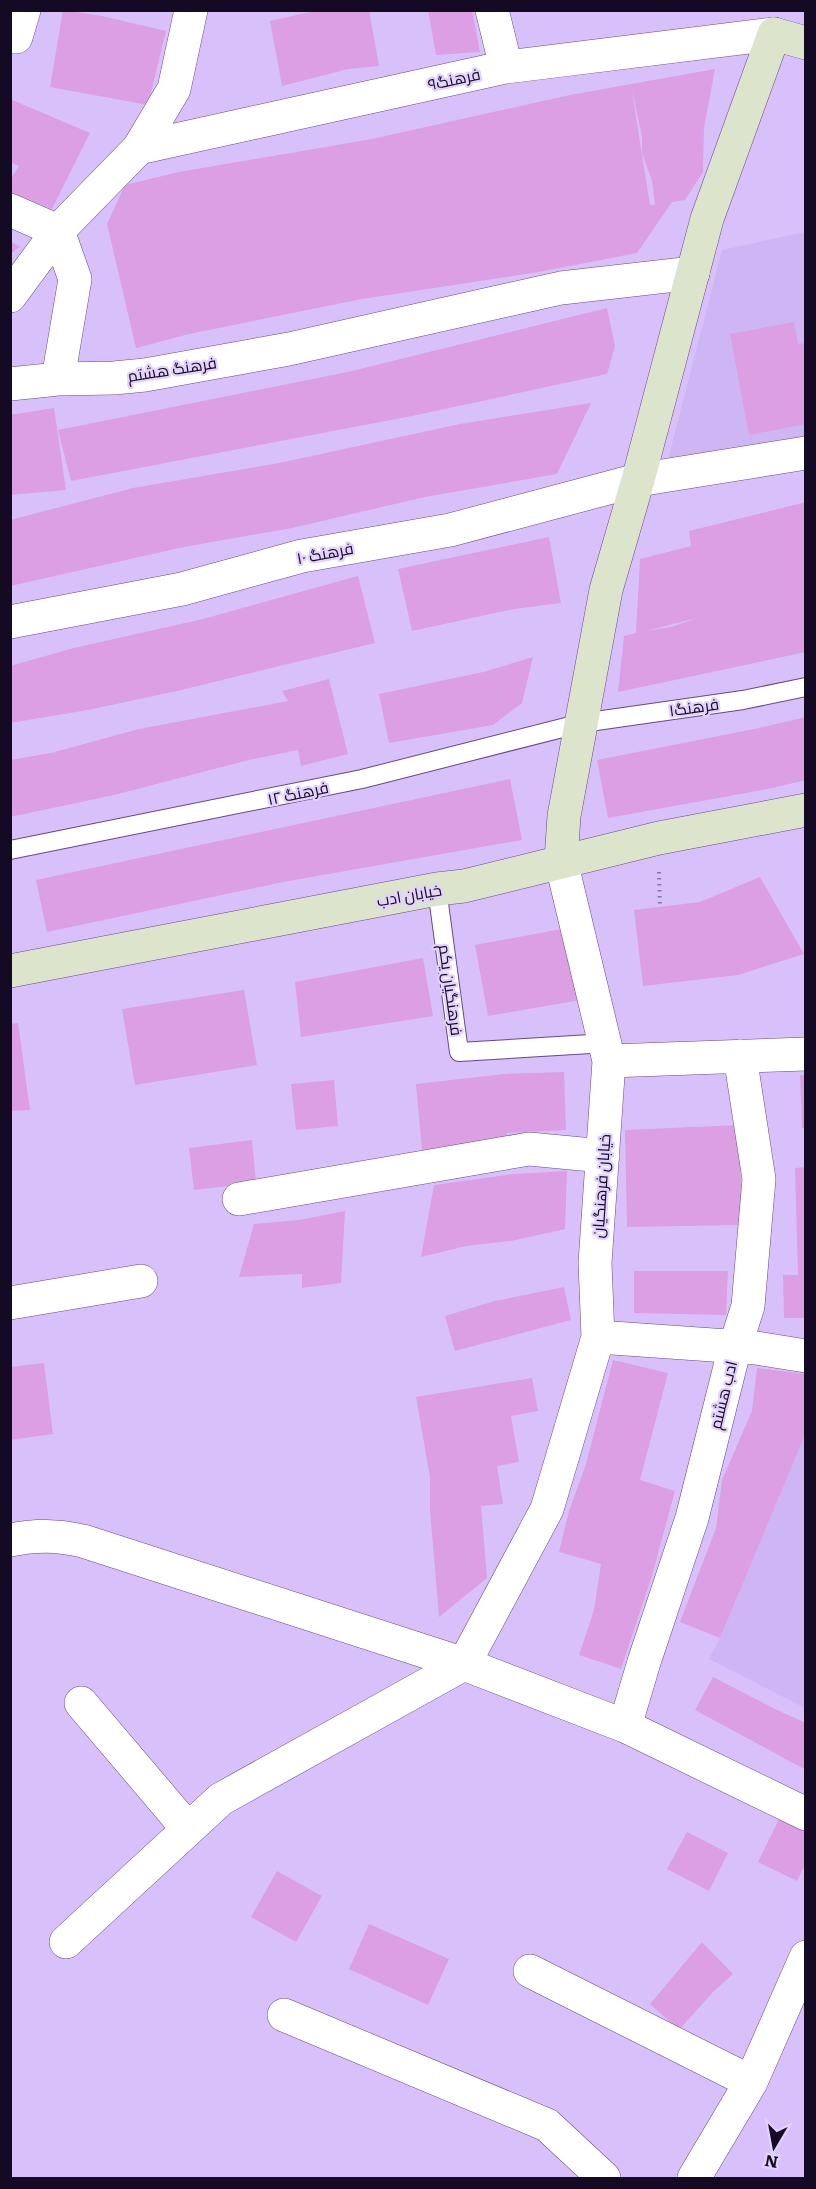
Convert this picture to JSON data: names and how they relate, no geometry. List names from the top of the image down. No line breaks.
{"streets":{"street":["فرهنگ۹","فرهنگ هشتم","فرهنگ ۱۰","خیابان ادب","خیابان فرهنگیان","ادب هشتم"],"lane":["فرهنگ۱","فرهنگ ۱۲","فرهنگیان یکم"]},"crossings":[["فرهنگ۱","فرهنگ ۱۲"],["خیابان ادب","فرهنگیان یکم"],["خیابان ادب","خیابان فرهنگیان"],["فرهنگیان یکم","خیابان فرهنگیان"]],"north":"bottom"}
